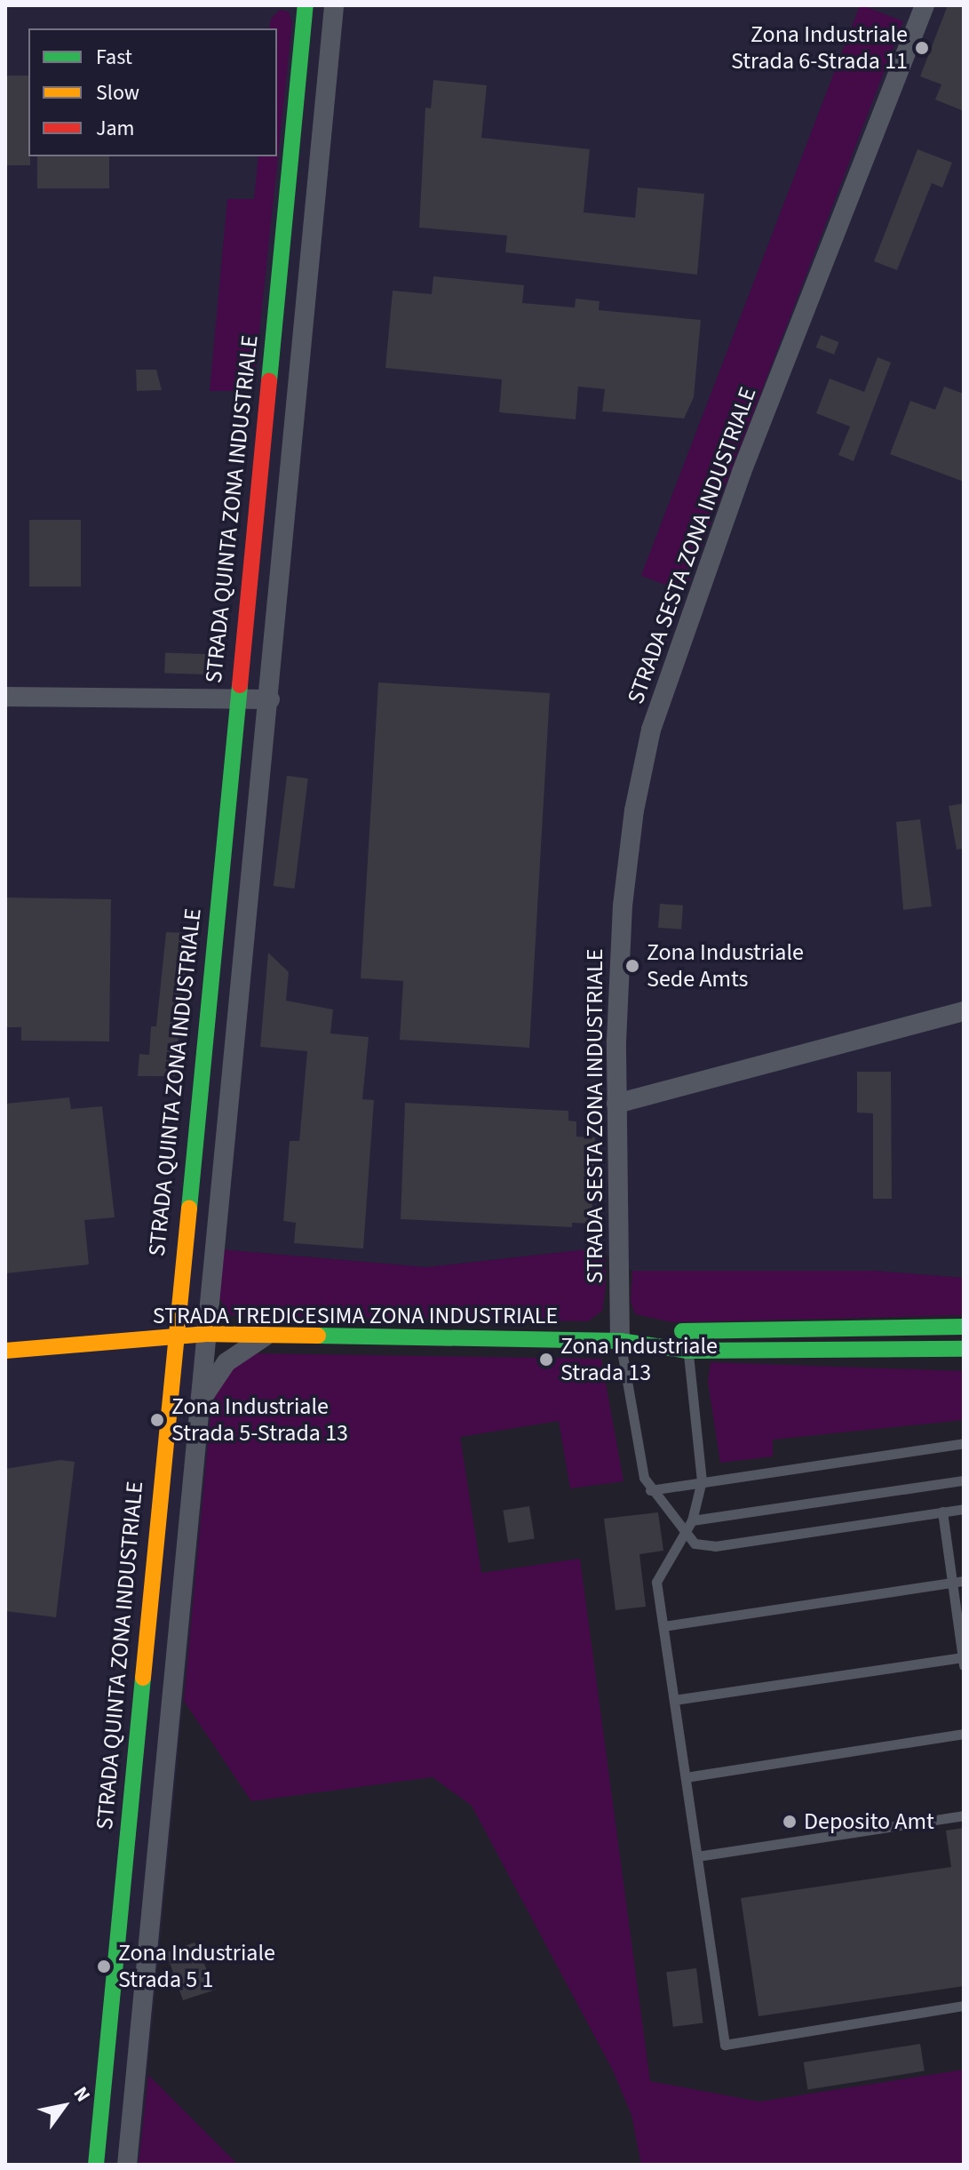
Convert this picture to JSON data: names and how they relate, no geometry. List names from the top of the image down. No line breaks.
{"streets":{"street":["STRADA QUINTA ZONA INDUSTRIALE","STRADA SESTA ZONA INDUSTRIALE","STRADA TREDICESIMA ZONA INDUSTRIALE"]},"crossings":[["STRADA QUINTA ZONA INDUSTRIALE","STRADA TREDICESIMA ZONA INDUSTRIALE"],["STRADA SESTA ZONA INDUSTRIALE","STRADA TREDICESIMA ZONA INDUSTRIALE"]],"places":["Zona Industriale Strada 6-Strada 11","Zona Industriale Sede Amts","Zona Industriale Strada 13","Zona Industriale Strada 5-Strada 13","Deposito Amt","Zona Industriale Strada 5 1"],"legend":["Fast","Slow","Jam"],"north":"top right"}
